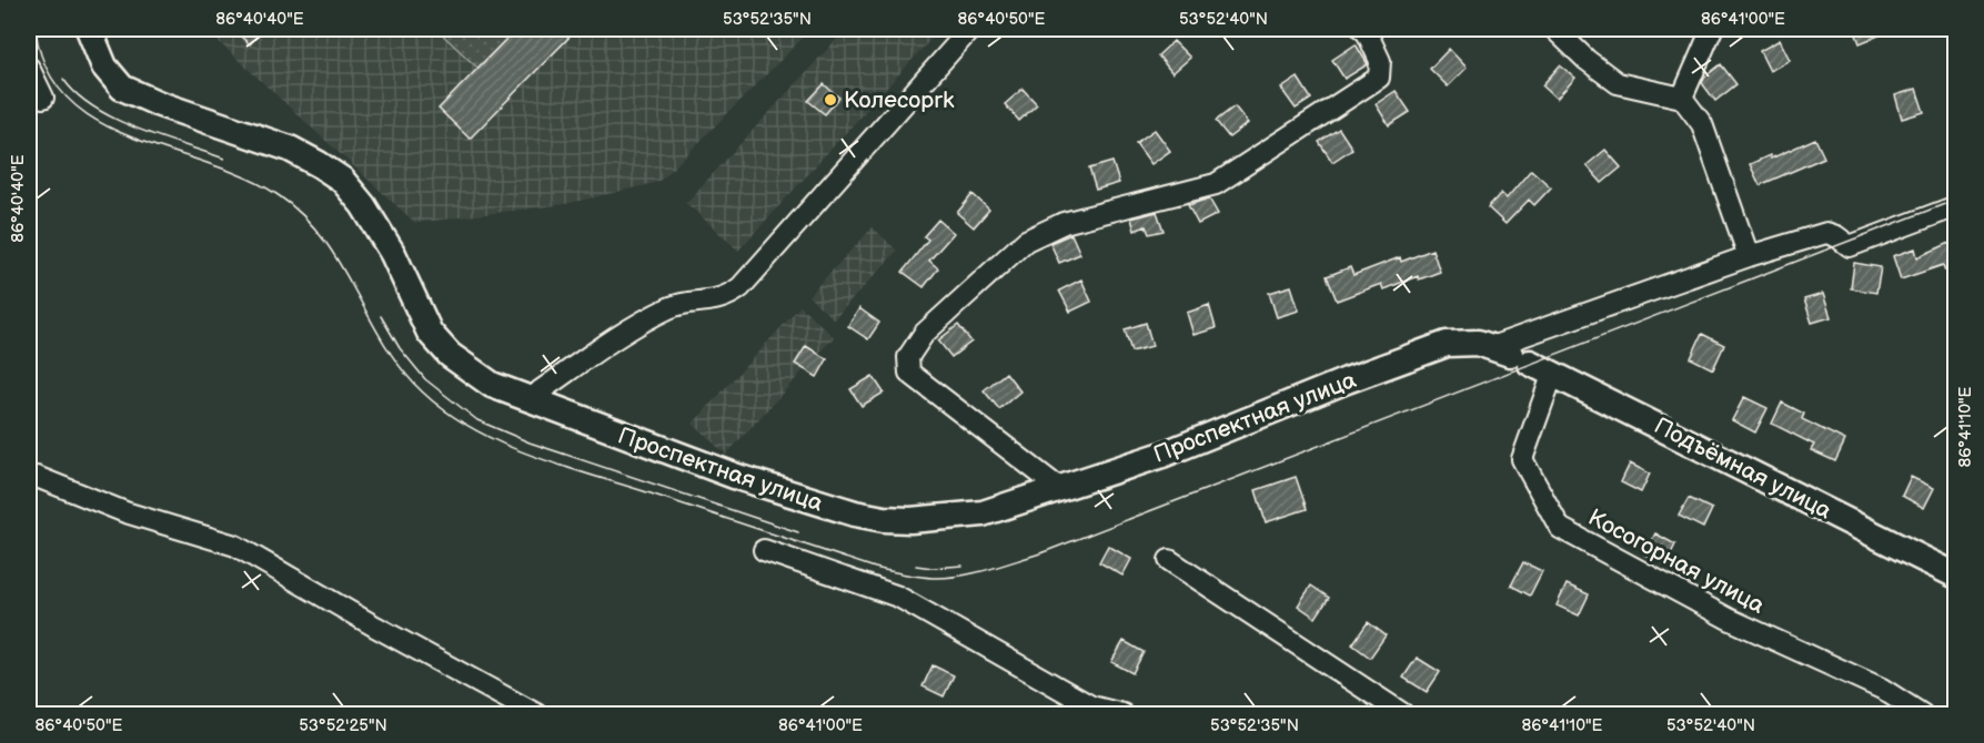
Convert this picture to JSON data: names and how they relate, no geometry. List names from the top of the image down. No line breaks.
{"streets":{"main road":["Проспектная улица","Подъёмная улица"],"street":["Косогорная улица"]},"crossings":[["Проспектная улица","Подъёмная улица"],["Подъёмная улица","Косогорная улица"]],"places":["Колесоprk"],"coordinates":["86°40'40\"E","53°52'35\"N","86°40'50\"E","53°52'40\"N","86°41'00\"E","86°41'10\"E","53°52'25\"N"]}
